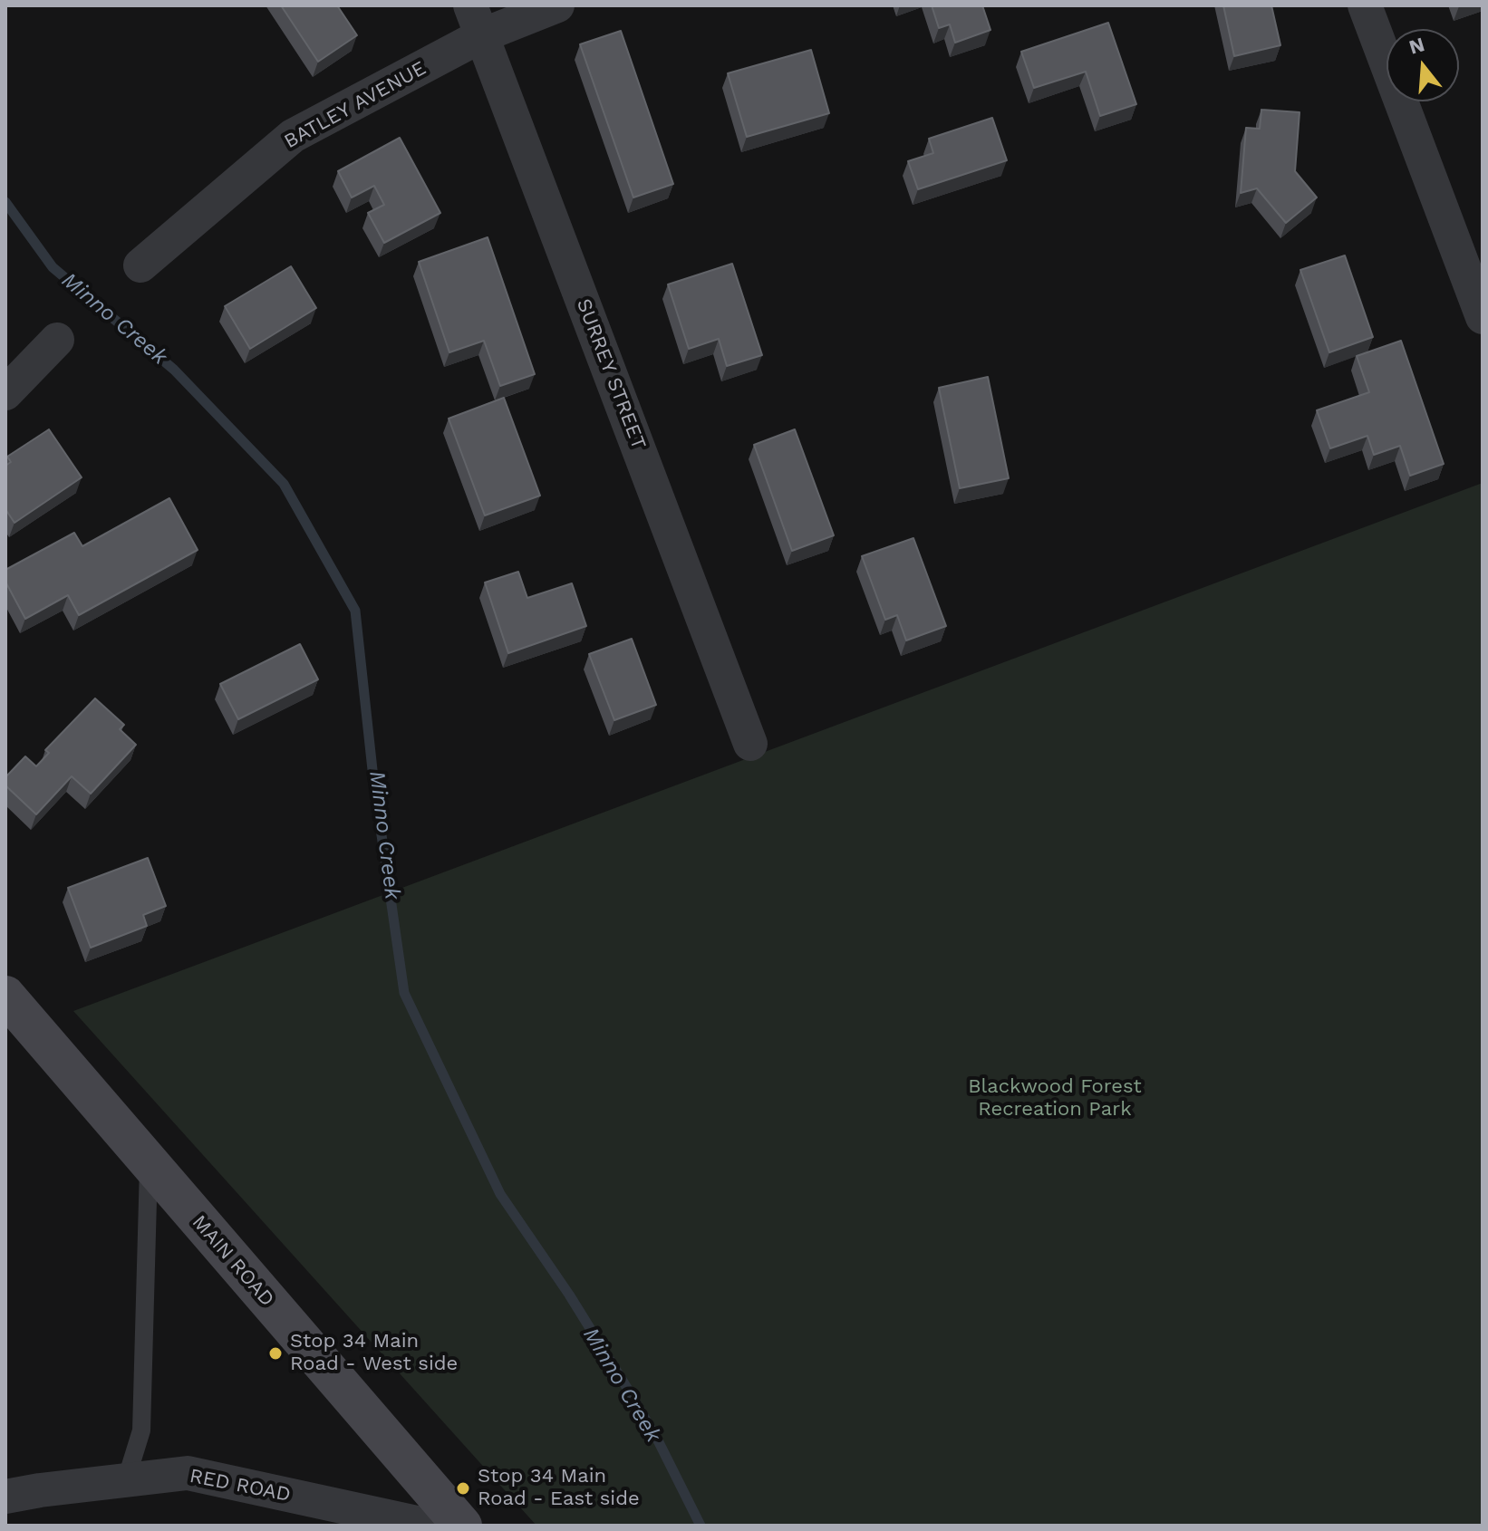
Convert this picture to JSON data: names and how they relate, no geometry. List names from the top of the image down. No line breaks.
{"streets":{"main road":["MAIN ROAD"],"street":["BATLEY AVENUE","SURREY STREET","RED ROAD"]},"crossings":[["BATLEY AVENUE","SURREY STREET"]],"water":["Minno Creek"],"parks":["Blackwood Forest Recreation Park"],"places":["Stop 34 Main Road - West side","Stop 34 Main Road - East side"],"north":"top"}
